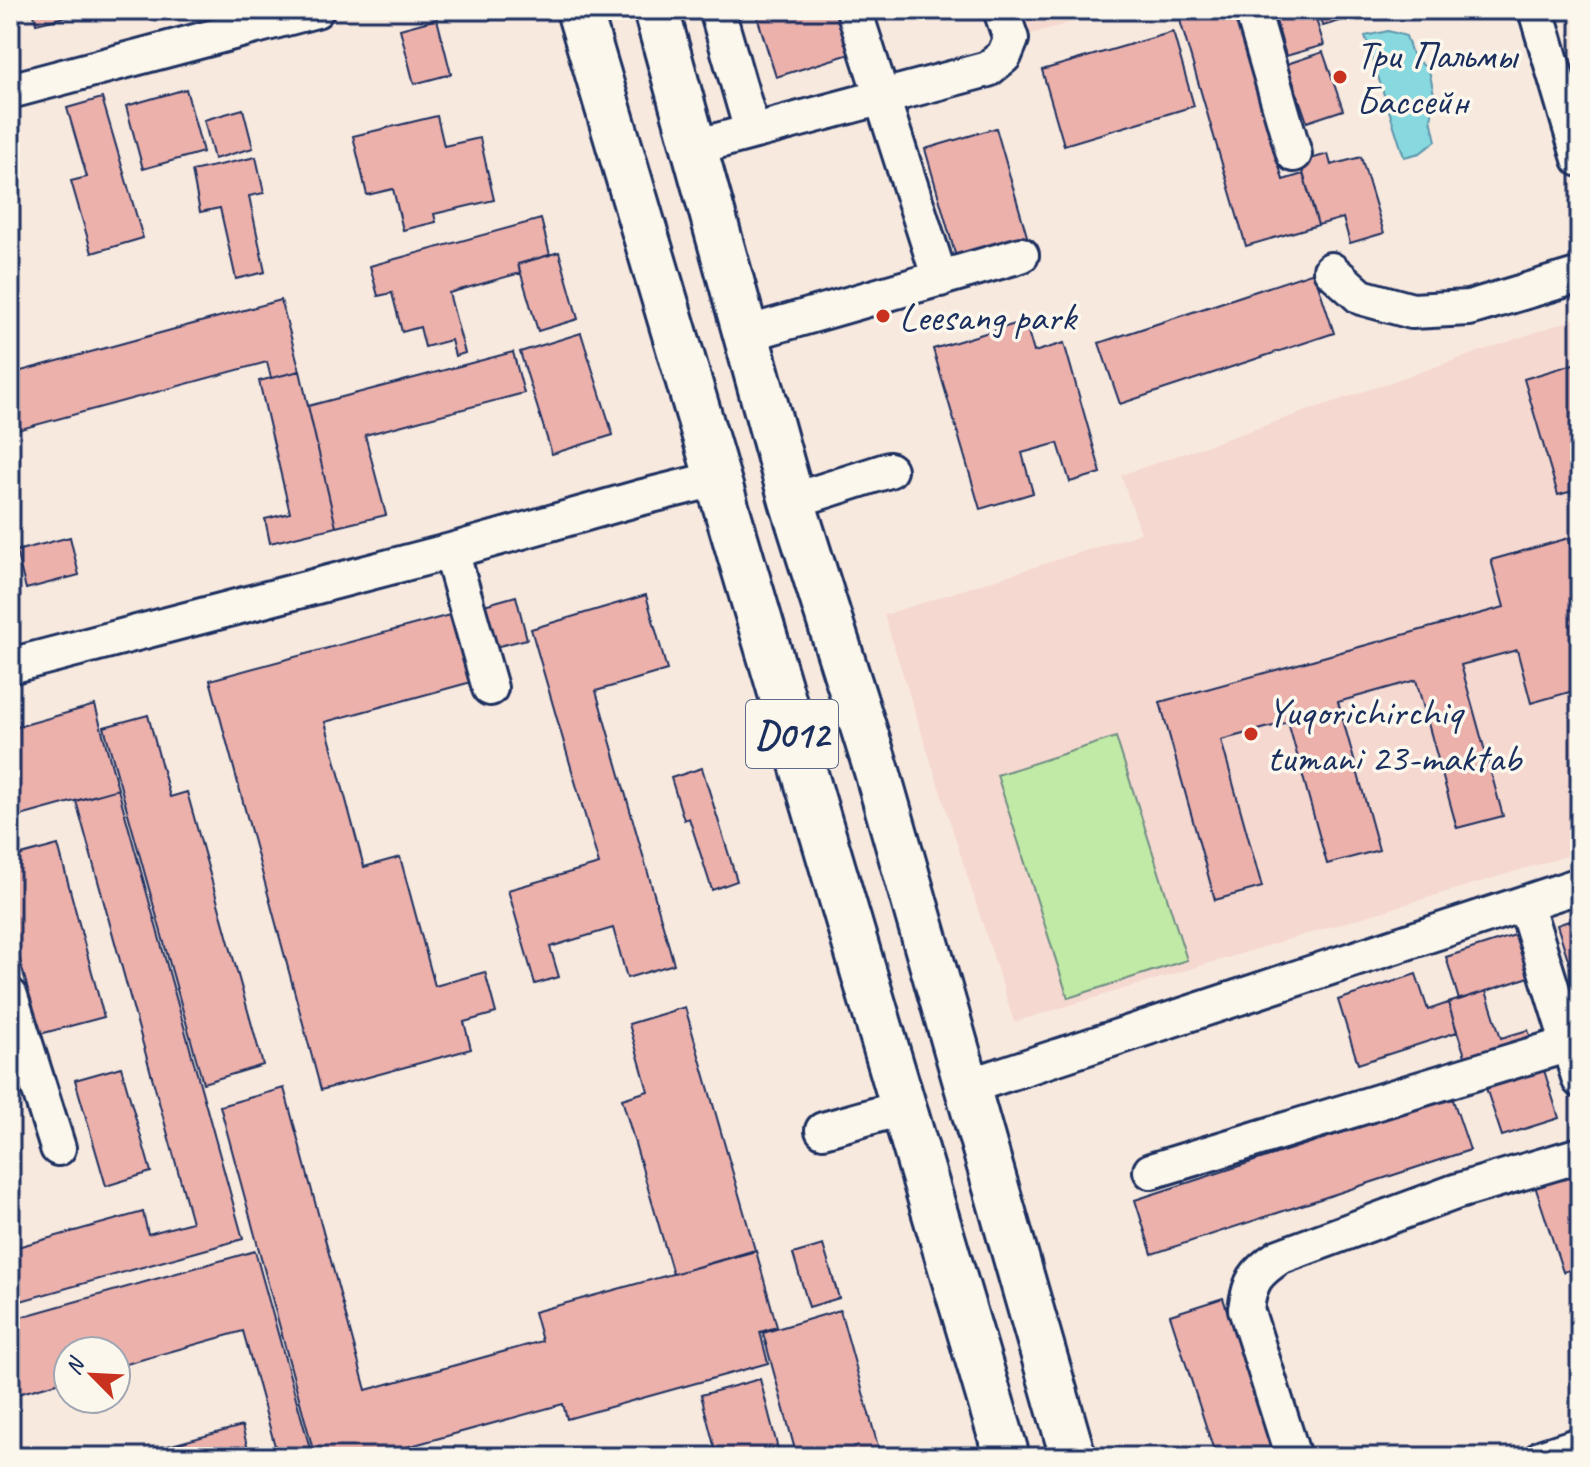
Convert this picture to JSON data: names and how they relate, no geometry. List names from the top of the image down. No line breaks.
{"streets":{"highway":["D012"]},"places":["Три Пальмы Бассейн","Leesang park","Yuqorichirchiq tumani 23-maktab"],"north":"top left"}
